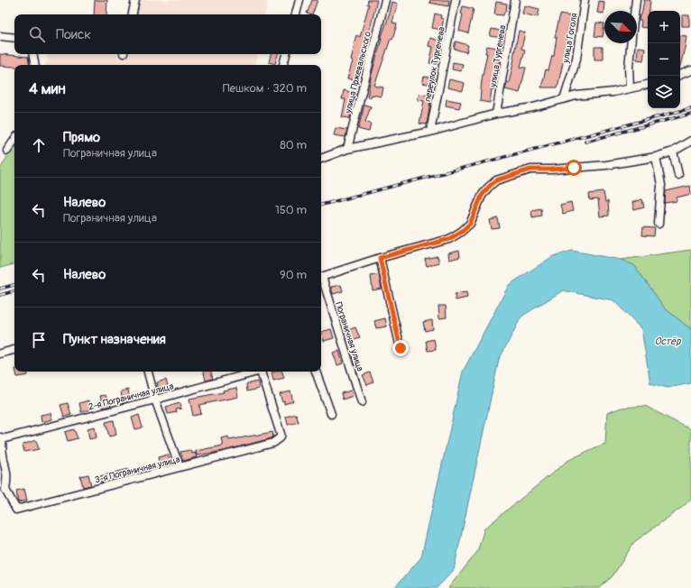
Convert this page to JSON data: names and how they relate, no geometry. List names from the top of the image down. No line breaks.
{"streets":{"street":["улица Гоголя","улица Тургенева","переулок Тургенева","улица Пржевальского","Пограничная улица","2-я Пограничная улица","3-я Пограничная улица"]},"crossings":[["2-я Пограничная улица","3-я Пограничная улица"]],"water":["Остёр"],"north":"bottom right","page":{"map_buttons":["+","−"],"search":"Поиск","heading":["4 мин","Пешком · 320 m"],"list":[["Прямо","Пограничная улица","80 m"],["Налево","Пограничная улица","150 m"],["Налево","90 m"],"Пункт назначения"]}}
